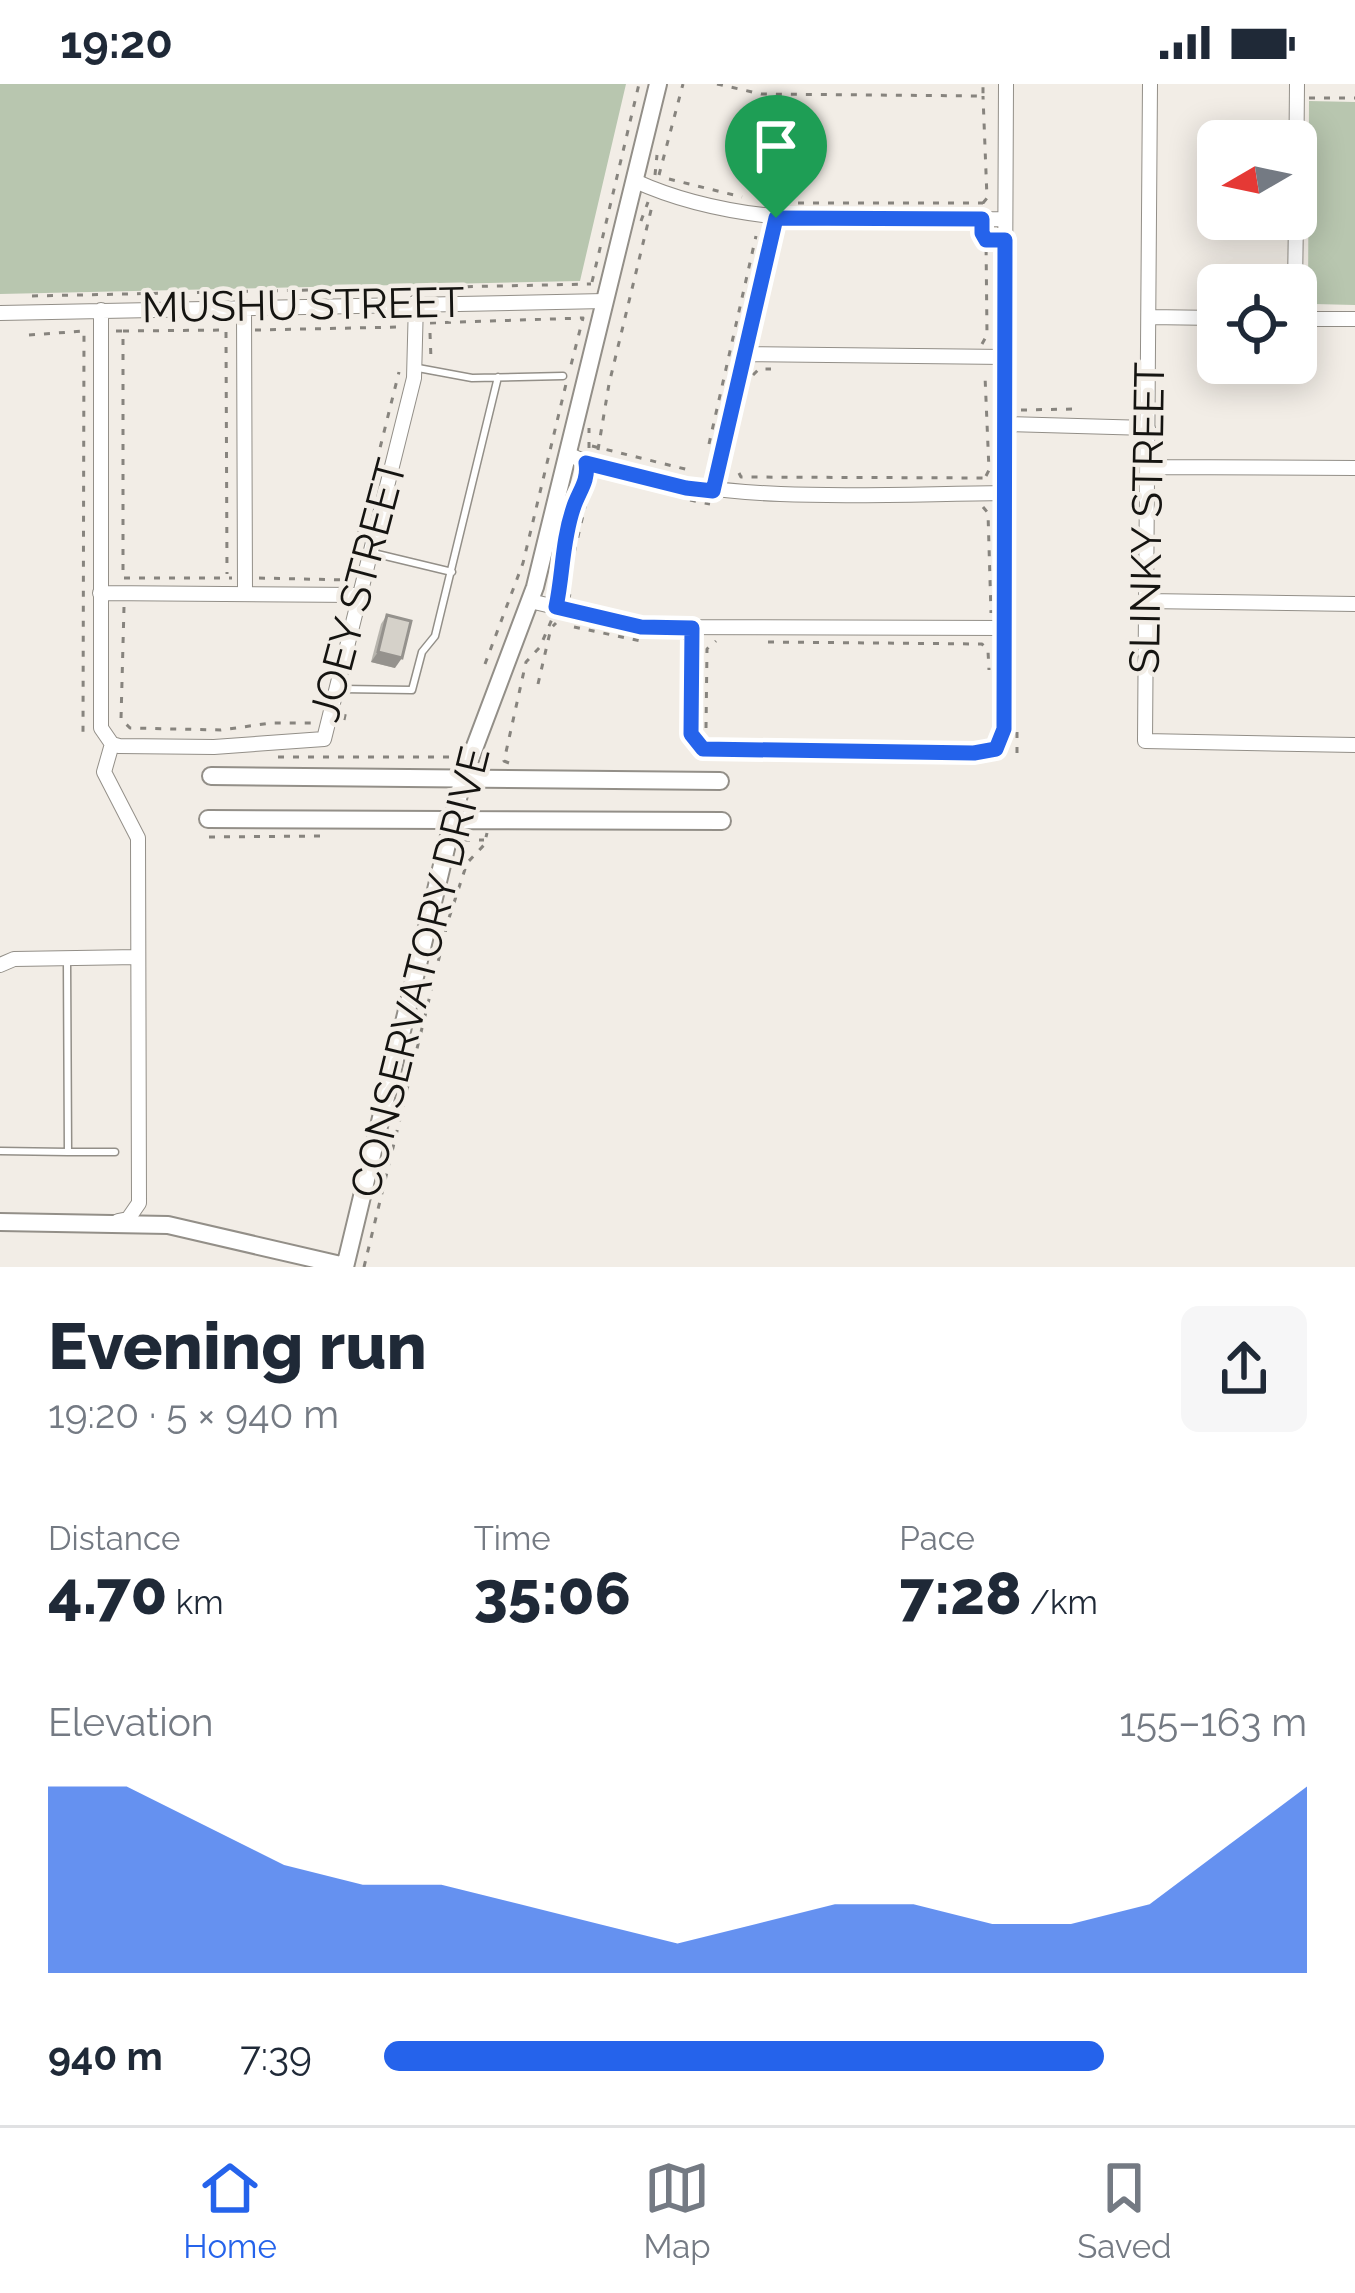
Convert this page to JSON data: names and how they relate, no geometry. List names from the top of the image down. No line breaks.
{"streets":{"street":["MUSHU STREET","SLINKY STREET","JOEY STREET","CONSERVATORY DRIVE"]},"crossings":[["MUSHU STREET","JOEY STREET"],["MUSHU STREET","CONSERVATORY DRIVE"]],"north":"left","page":{"status":"19:20","heading":["Evening run","19:20 · 5 × 940 m"],"stats":[["Distance","4.70 km"],["Time","35:06"],["Pace","7:28 /km"]],"chart":["Elevation","155–163 m"],"list":[{"name":"940 m","note":"7:39"}],"tabs":["Home","Map","Saved"]}}
